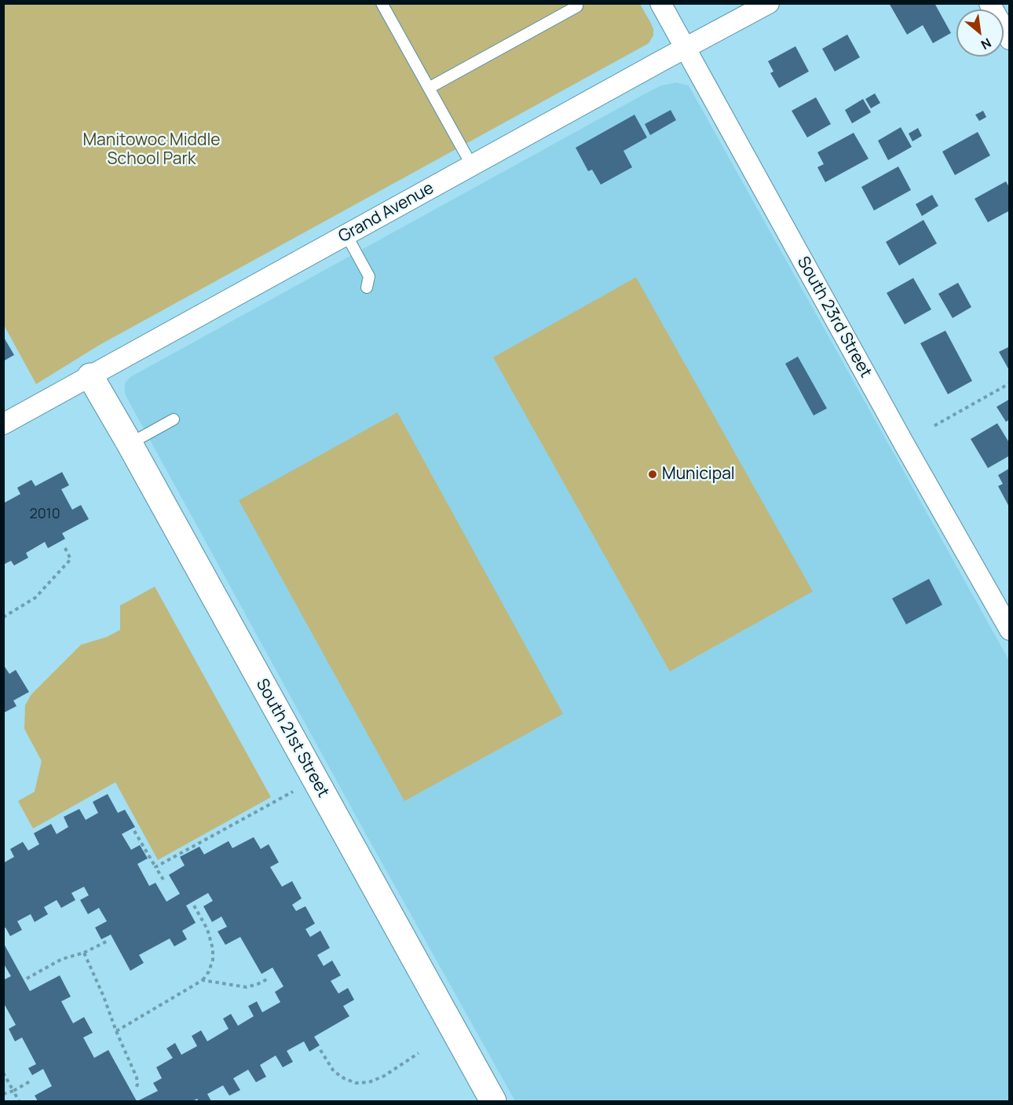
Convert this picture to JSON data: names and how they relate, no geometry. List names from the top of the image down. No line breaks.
{"streets":{"street":["Grand Avenue","South 23rd Street","South 21st Street"]},"crossings":[["Grand Avenue","South 23rd Street"],["Grand Avenue","South 21st Street"]],"parks":["Manitowoc Middle School Park"],"places":["Municipal"],"house_numbers":["2010"],"north":"bottom right"}
